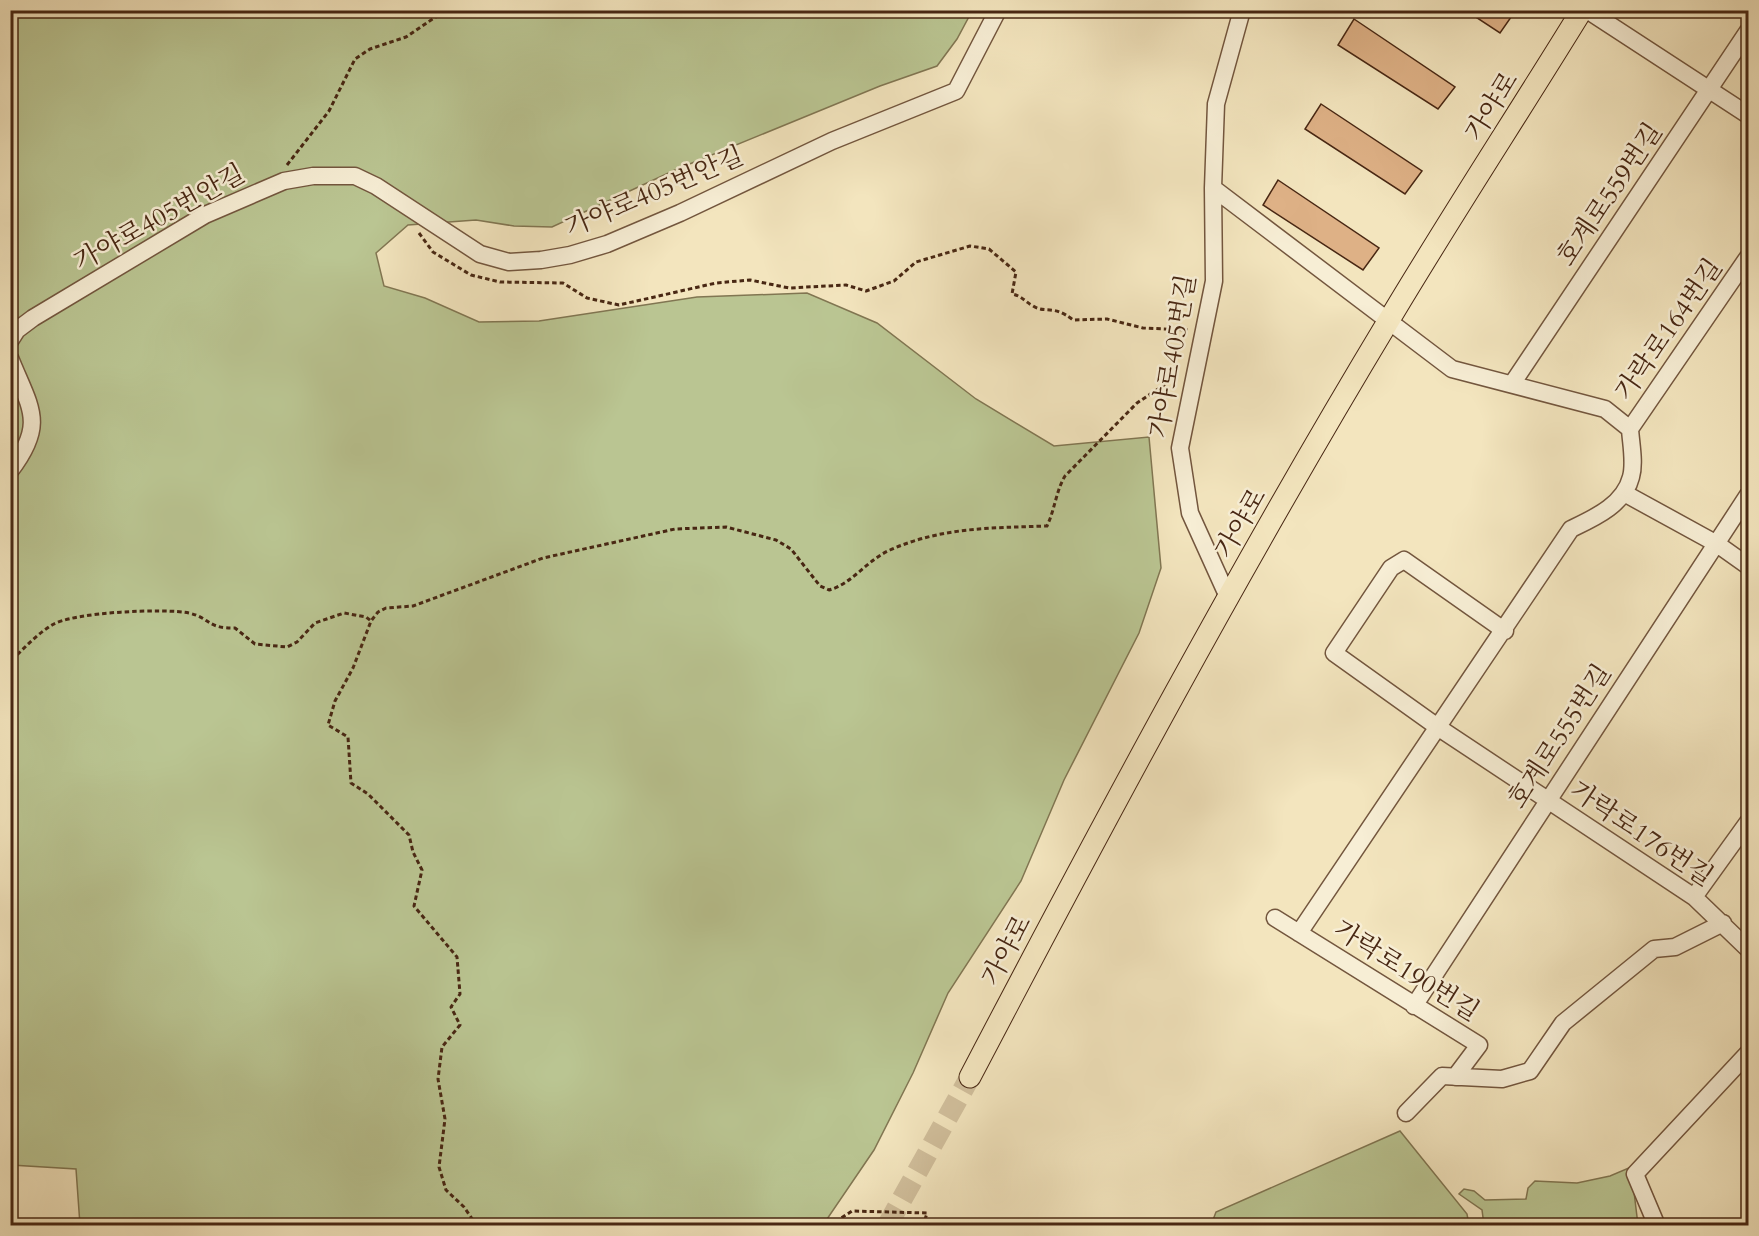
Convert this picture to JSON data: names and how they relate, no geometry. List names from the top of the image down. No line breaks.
{"streets":{"main road":["가야로"],"street":["가야로405번안길","호계로559번길","가락로164번길","가야로405번길","호계로555번길","가락로176번길","가락로190번길"]},"crossings":[["가야로","가락로164번길"],["가야로","가야로405번길"],["호계로559번길","가락로164번길"],["가락로164번길","가야로405번길"],["호계로555번길","가락로176번길"],["호계로555번길","가락로190번길"],["가락로176번길","가락로190번길"]]}
